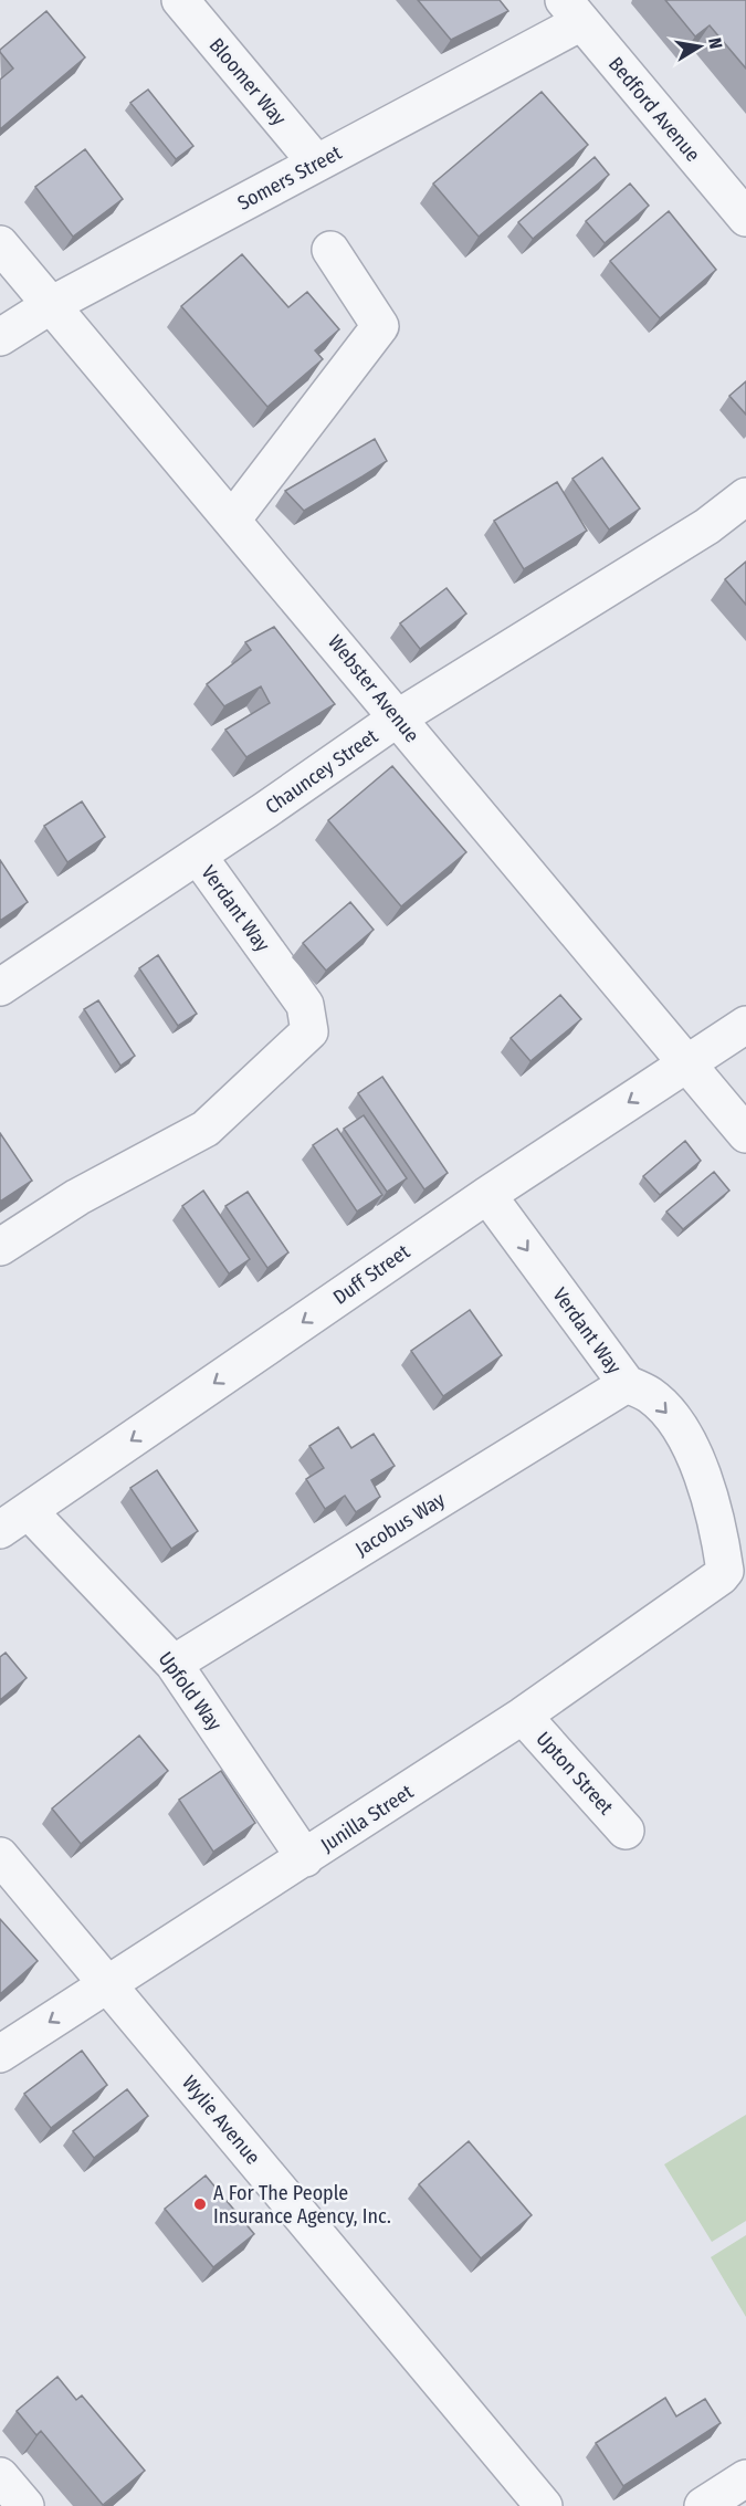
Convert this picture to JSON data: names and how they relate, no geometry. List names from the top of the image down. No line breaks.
{"streets":{"street":["Bloomer Way","Bedford Avenue","Somers Street","Webster Avenue","Chauncey Street","Verdant Way","Duff Street","Jacobus Way","Upfold Way","Upton Street","Junilla Street","Wylie Avenue"]},"crossings":[["Bloomer Way","Somers Street"],["Bedford Avenue","Somers Street"],["Somers Street","Webster Avenue"],["Webster Avenue","Chauncey Street"],["Webster Avenue","Duff Street"],["Chauncey Street","Verdant Way"],["Verdant Way","Duff Street"],["Verdant Way","Jacobus Way"],["Verdant Way","Junilla Street"],["Duff Street","Upfold Way"],["Jacobus Way","Upfold Way"],["Upfold Way","Junilla Street"],["Upton Street","Junilla Street"],["Junilla Street","Wylie Avenue"]],"one_way":["Verdant Way","Duff Street"],"places":["A For The People Insurance Agency, Inc."],"north":"right"}
